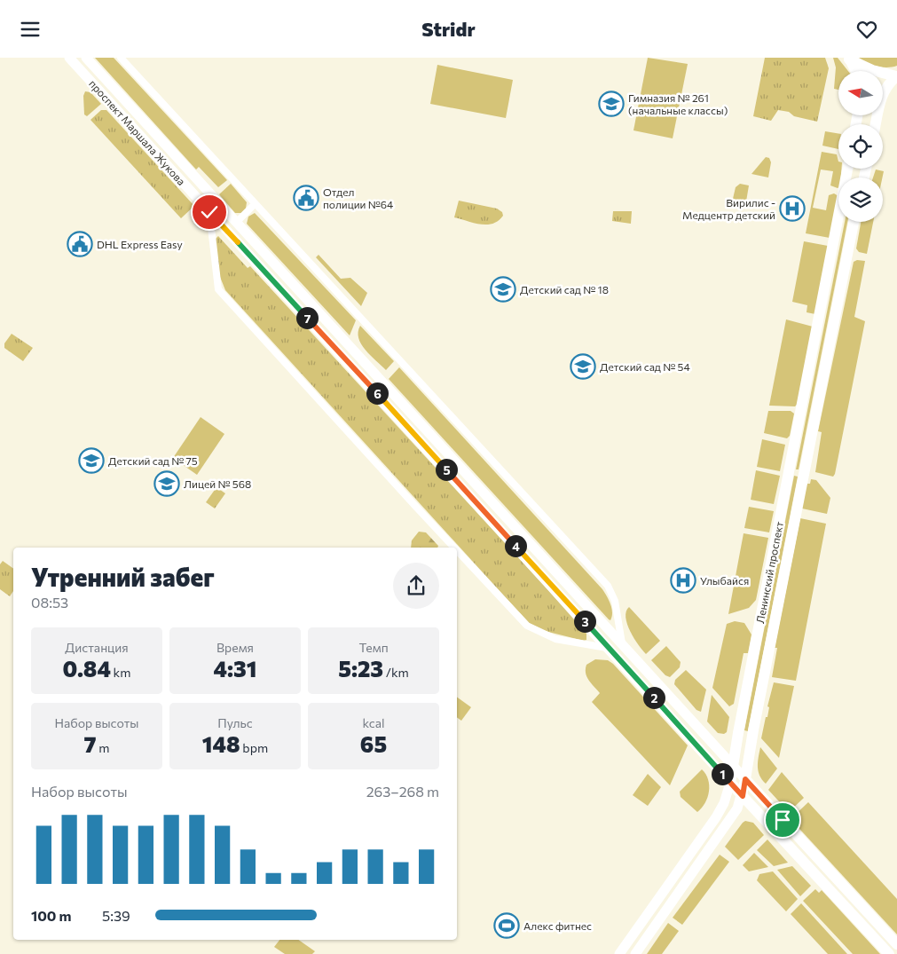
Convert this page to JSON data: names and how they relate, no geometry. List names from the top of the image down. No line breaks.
{"streets":{"main road":["проспект Маршала Жукова","Ленинский проспект"]},"crossings":[["проспект Маршала Жукова","Ленинский проспект"]],"places":{"school or university":["Гимназия № 261 (начальные классы)","Детский сад № 18","Детский сад № 54","Детский сад № 75","Лицей № 568"],"public building":["Отдел полиции №64","DHL Express Easy"],"hospital":["Вирилис - Медцентр детский","Улыбайся"],"sports":["Алекс фитнес"]},"north":"left","page":{"header":"Stridr","pins":["7","6","5","4","3","2","1"],"heading":["Утренний забег","08:53"],"stats":[["Дистанция","0.84 km"],["Время","4:31"],["Темп","5:23 /km"],["Набор высоты","7 m"],["Пульс","148 bpm"],["kcal","65"]],"chart":["Набор высоты","263–268 m"],"list":[{"name":"100 m","note":"5:39"}]}}
